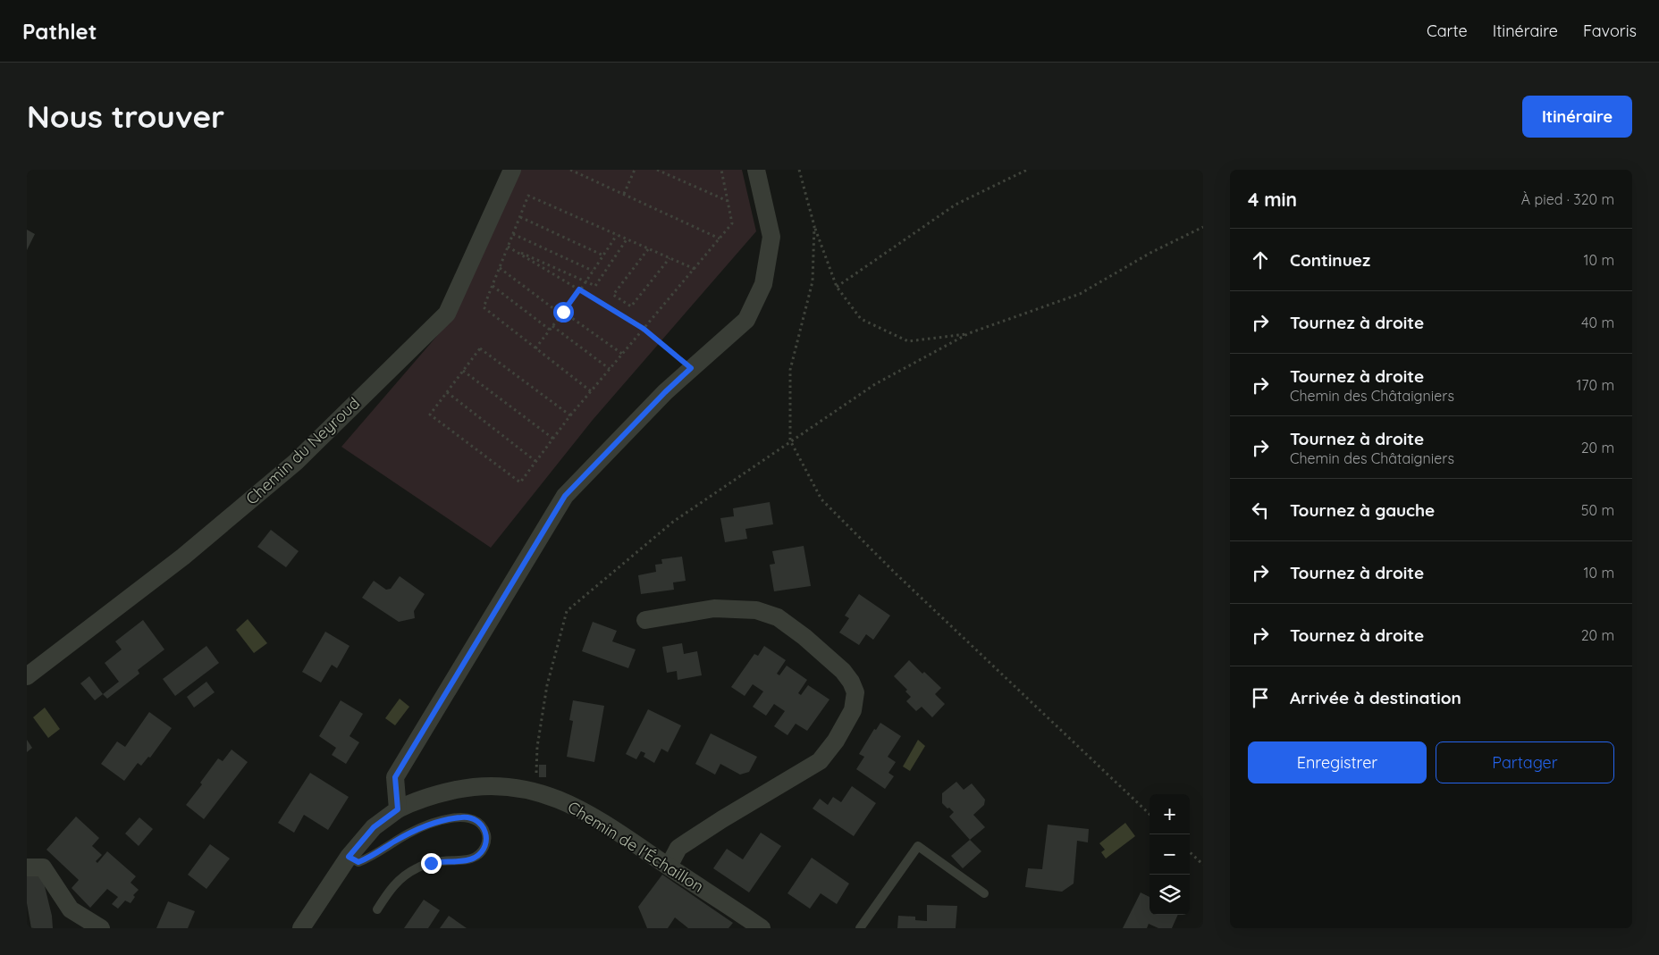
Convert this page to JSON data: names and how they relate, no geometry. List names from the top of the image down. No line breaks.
{"streets":{"street":["Chemin du Neyroud","Chemin de l'Échaillon"]},"page":{"header":"Pathlet","nav":["Carte","Itinéraire","Favoris"],"buttons":["Itinéraire",["Enregistrer","Partager"]],"title":"Nous trouver","heading":["4 min","À pied · 320 m"],"list":[["Continuez","10 m"],["Tournez à droite","40 m"],["Tournez à droite","Chemin des Châtaigniers","170 m"],["Tournez à droite","Chemin des Châtaigniers","20 m"],["Tournez à gauche","50 m"],["Tournez à droite","10 m"],["Tournez à droite","20 m"],"Arrivée à destination"],"map_buttons":["+","−"]}}
